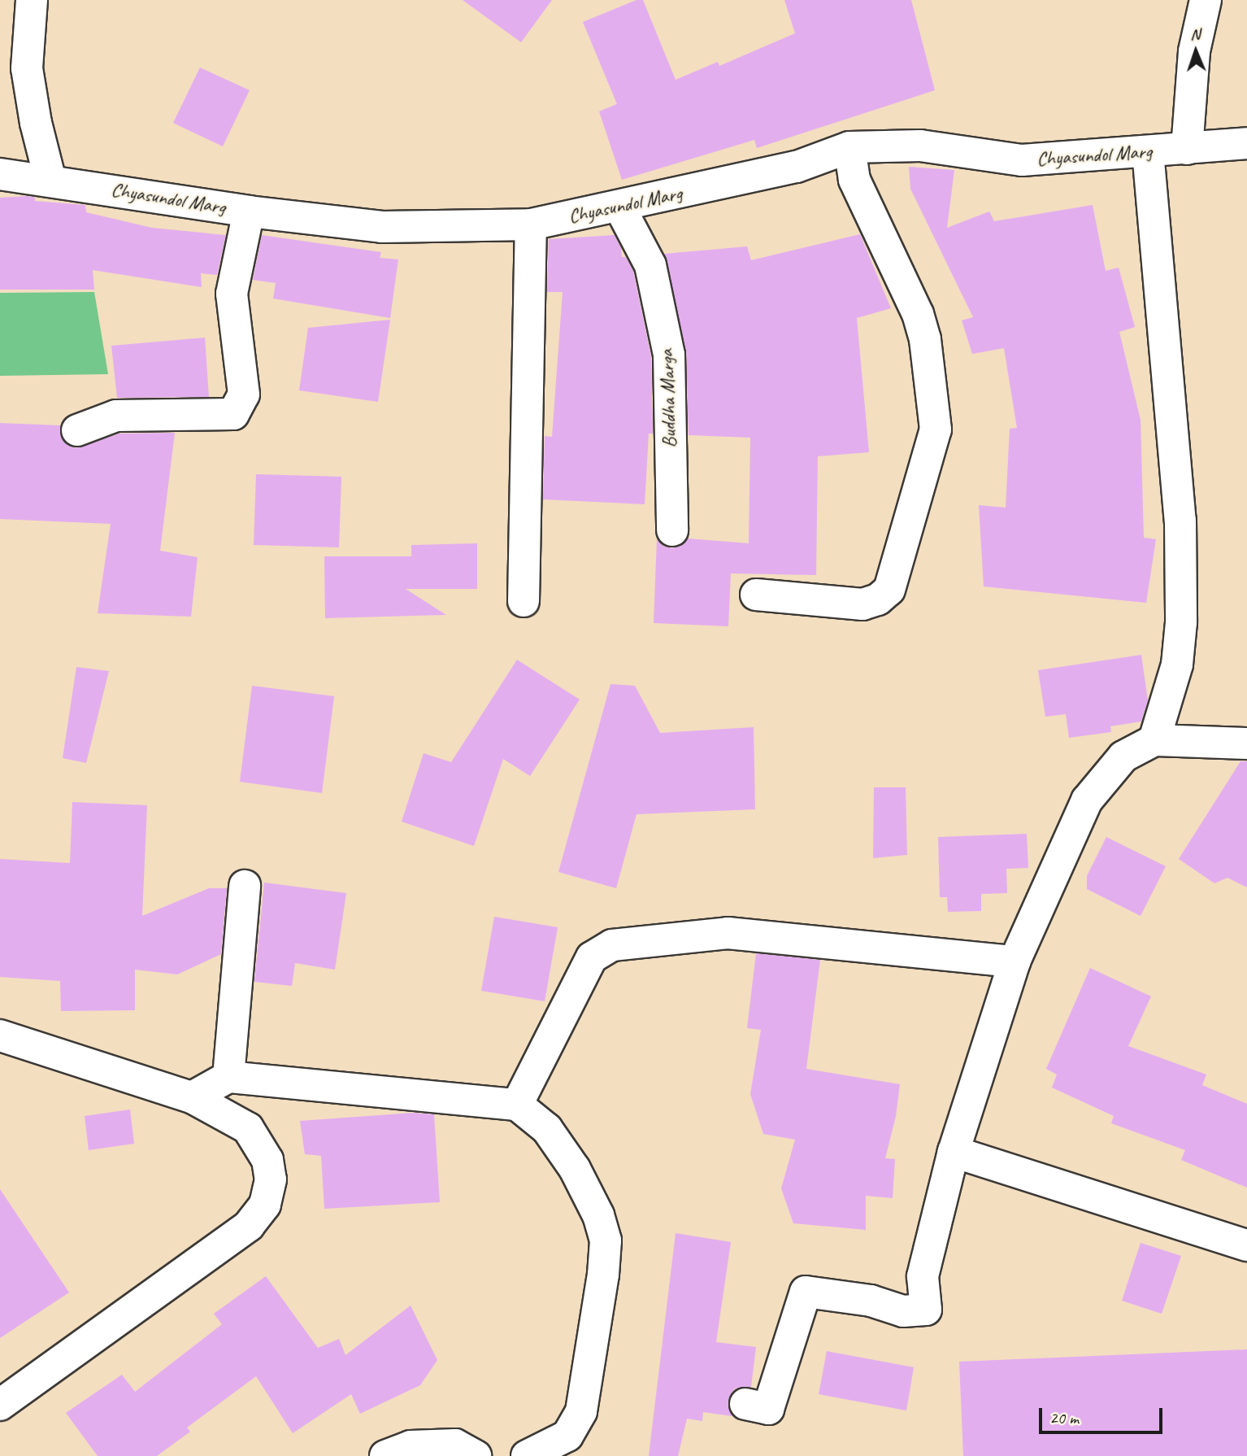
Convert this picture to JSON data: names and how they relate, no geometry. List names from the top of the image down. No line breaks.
{"streets":{"street":["Chyasundol Marg","Buddha Marga"]},"crossings":[["Chyasundol Marg","Buddha Marga"]],"scale_bar":"20 m","north":"top"}
